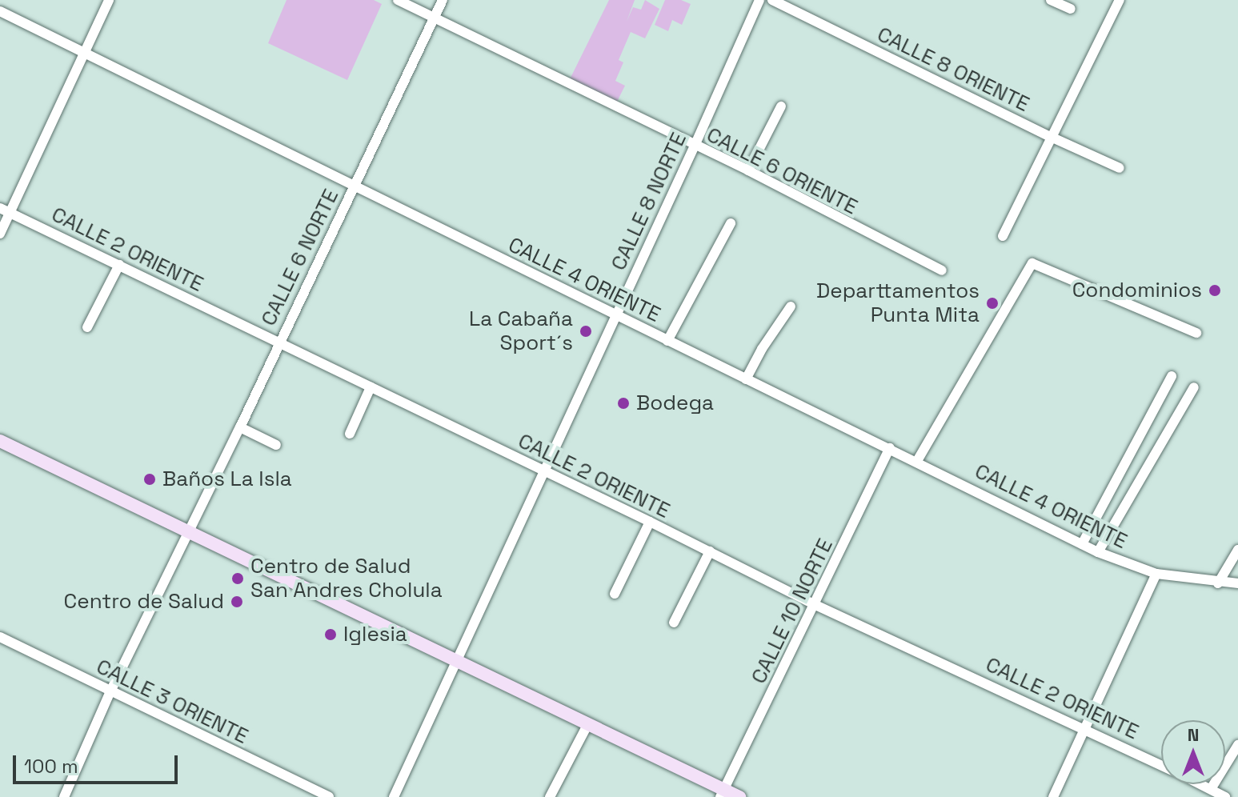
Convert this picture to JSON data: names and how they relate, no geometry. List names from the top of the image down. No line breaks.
{"streets":{"street":["CALLE 8 ORIENTE","CALLE 6 ORIENTE","CALLE 8 NORTE","CALLE 2 ORIENTE","CALLE 6 NORTE","CALLE 4 ORIENTE","CALLE 10 NORTE","CALLE 3 ORIENTE"]},"crossings":[["CALLE 6 ORIENTE","CALLE 8 NORTE"],["CALLE 6 ORIENTE","CALLE 6 NORTE"],["CALLE 8 NORTE","CALLE 2 ORIENTE"],["CALLE 8 NORTE","CALLE 4 ORIENTE"],["CALLE 2 ORIENTE","CALLE 6 NORTE"],["CALLE 2 ORIENTE","CALLE 10 NORTE"],["CALLE 6 NORTE","CALLE 4 ORIENTE"],["CALLE 6 NORTE","CALLE 3 ORIENTE"],["CALLE 4 ORIENTE","CALLE 10 NORTE"]],"places":["Condominios","Departtamentos Punta Mita","La Cabaña Sport´s","Bodega","Baños La Isla","Centro de Salud San Andres Cholula","Centro de Salud","Iglesia"],"scale_bar":"100 m","north":"top"}
